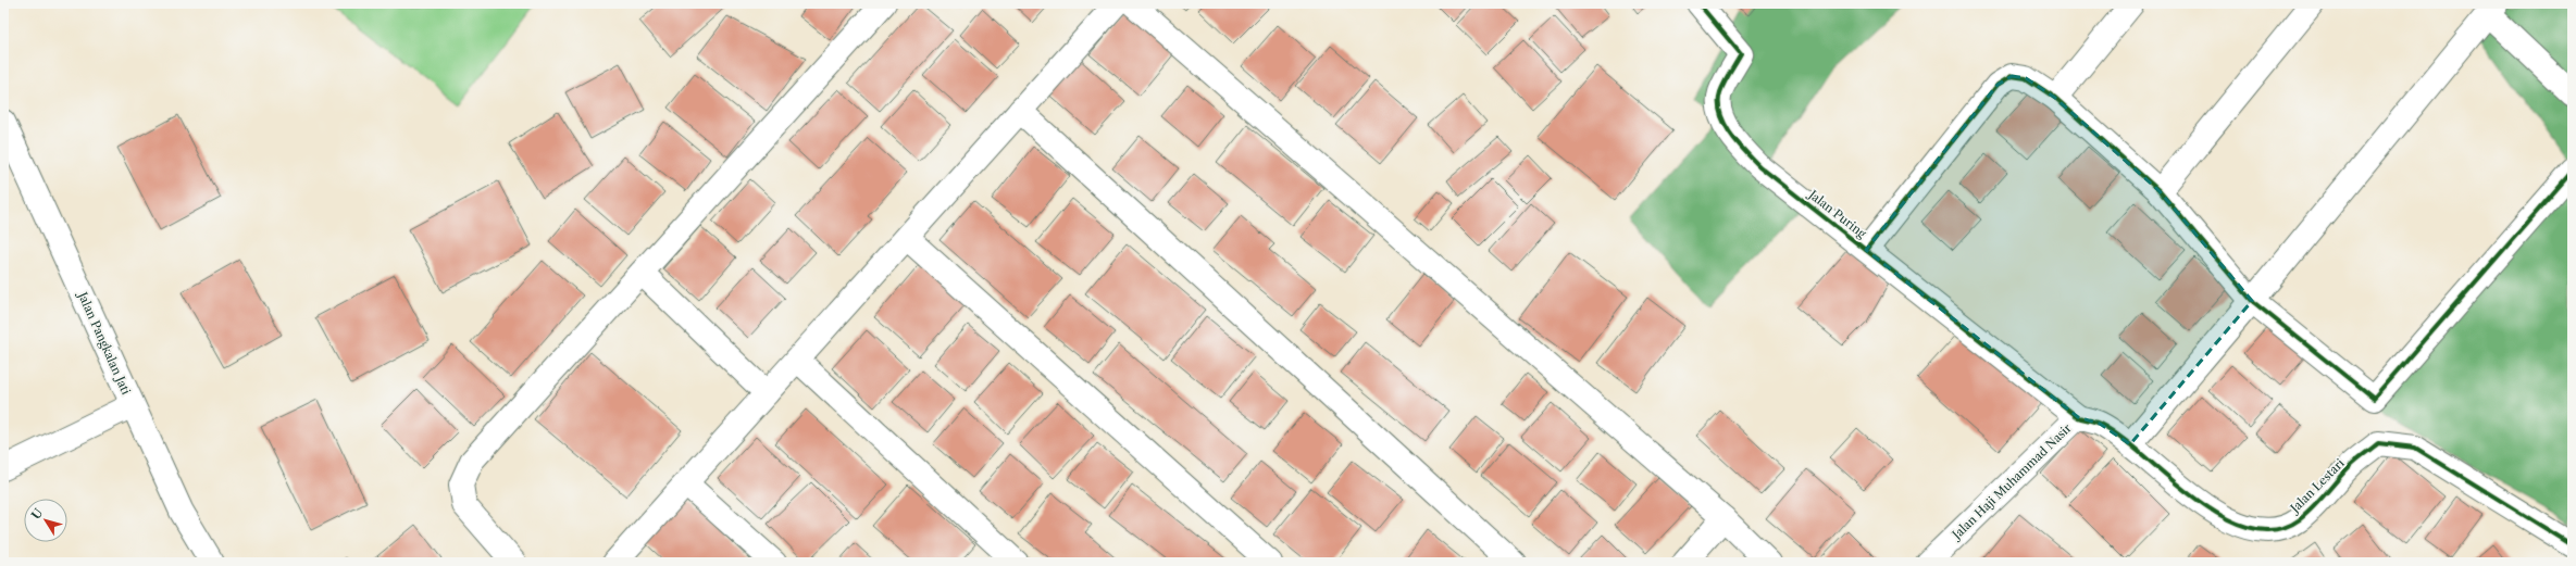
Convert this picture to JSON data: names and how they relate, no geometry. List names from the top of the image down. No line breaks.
{"streets":{"street":["Jalan Puring","Jalan Pangkalan Jati","Jalan Haji Muhammad Nasir","Jalan Lestari"]},"crossings":[["Jalan Puring","Jalan Haji Muhammad Nasir"],["Jalan Puring","Jalan Lestari"],["Jalan Haji Muhammad Nasir","Jalan Lestari"]],"north":"top left"}
